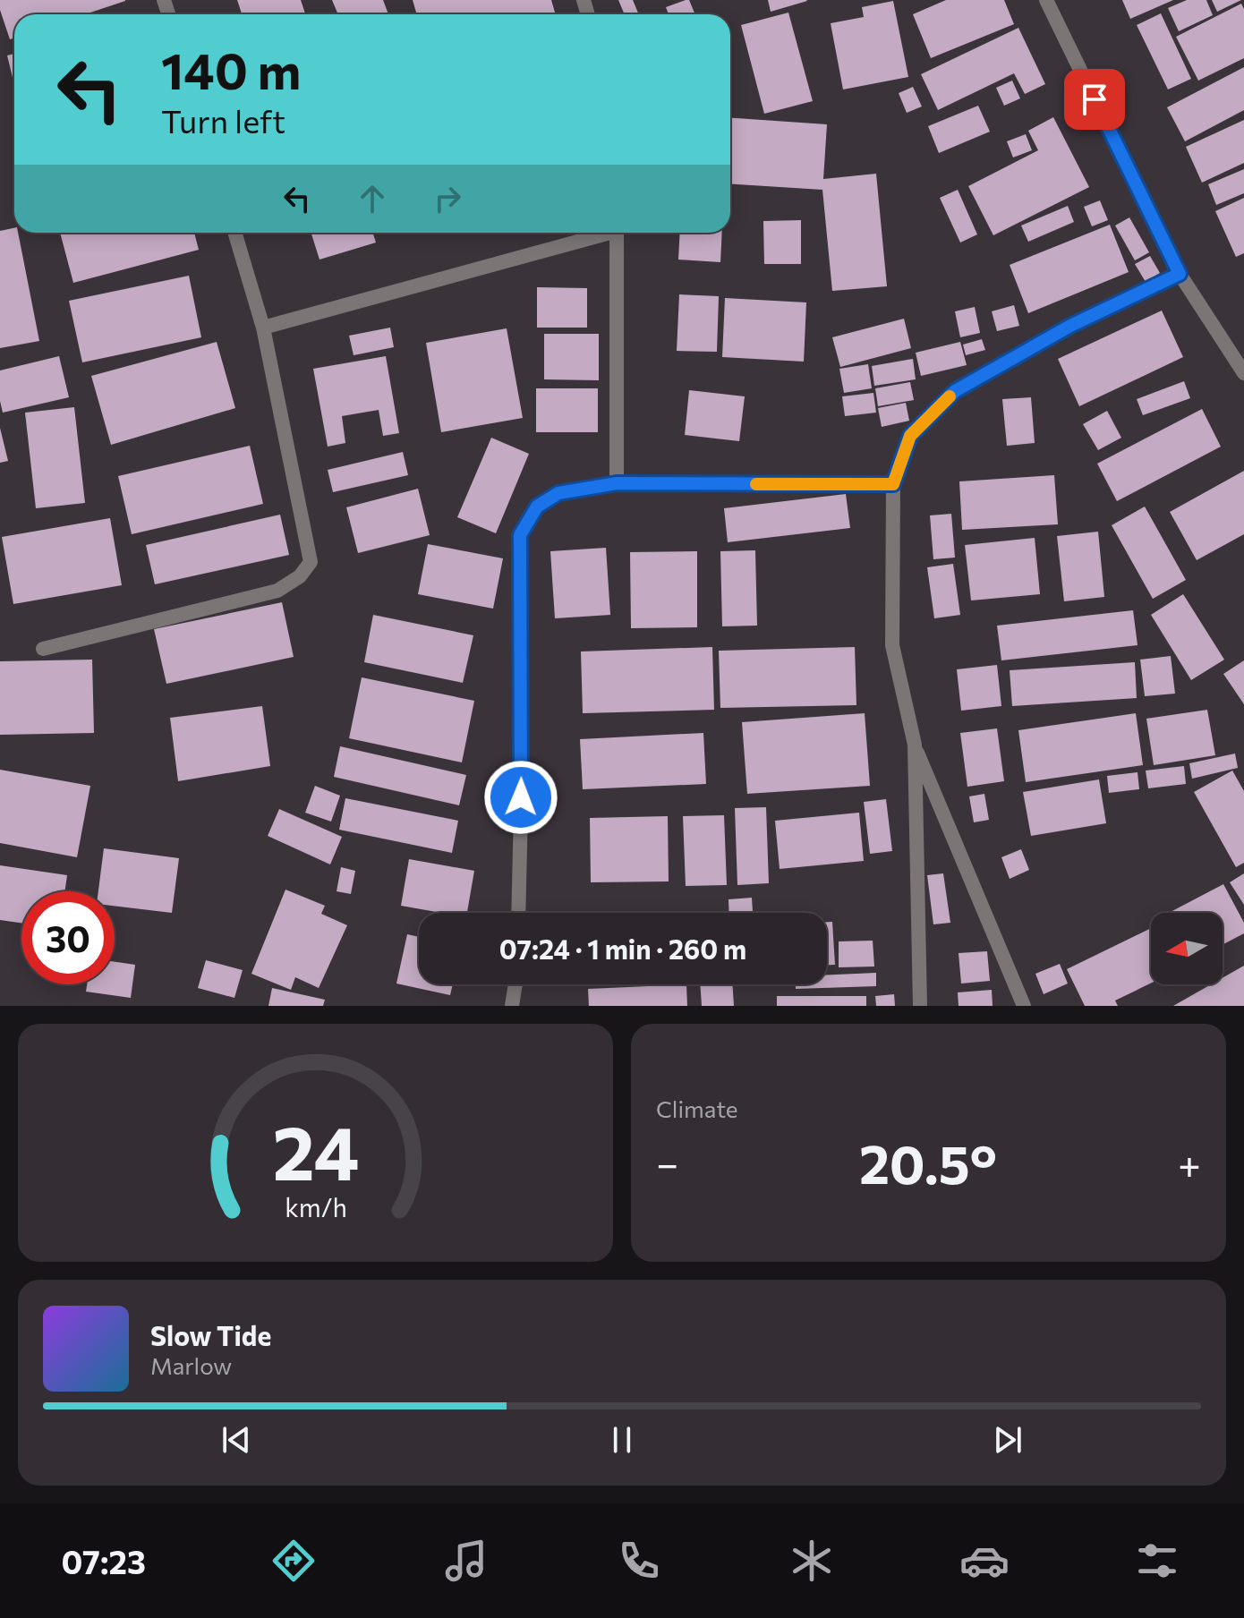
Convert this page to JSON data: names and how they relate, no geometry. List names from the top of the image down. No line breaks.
{"north":"left","page":{"turn":["140 m","Turn left"],"limit":"30","trip":"07:24 · 1 min · 260 m","tile":"Climate","heat":["−","20.5°","+"],"song":["Slow Tide","Marlow"],"tabs":"07:23","gauge":["24","km/h"]}}
